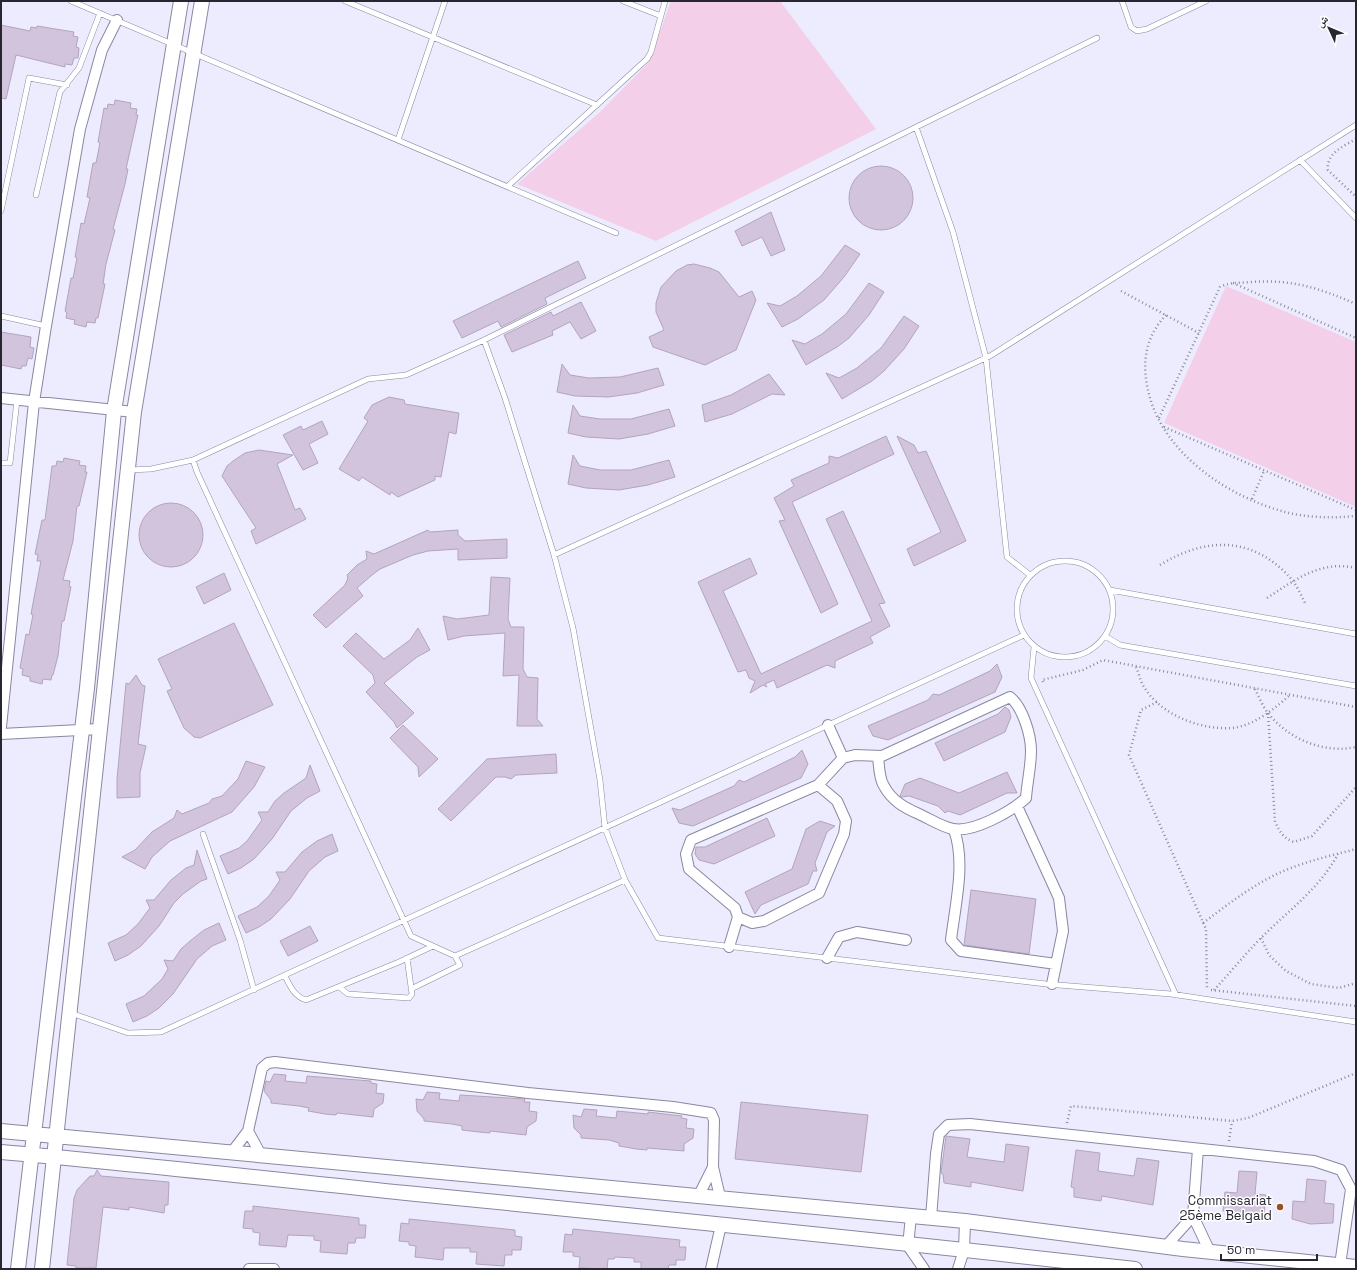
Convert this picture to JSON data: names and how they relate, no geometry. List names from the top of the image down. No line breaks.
{"places":["Commissariat 25ème Belgaid"],"scale_bar":"50 m","north":"top left"}
